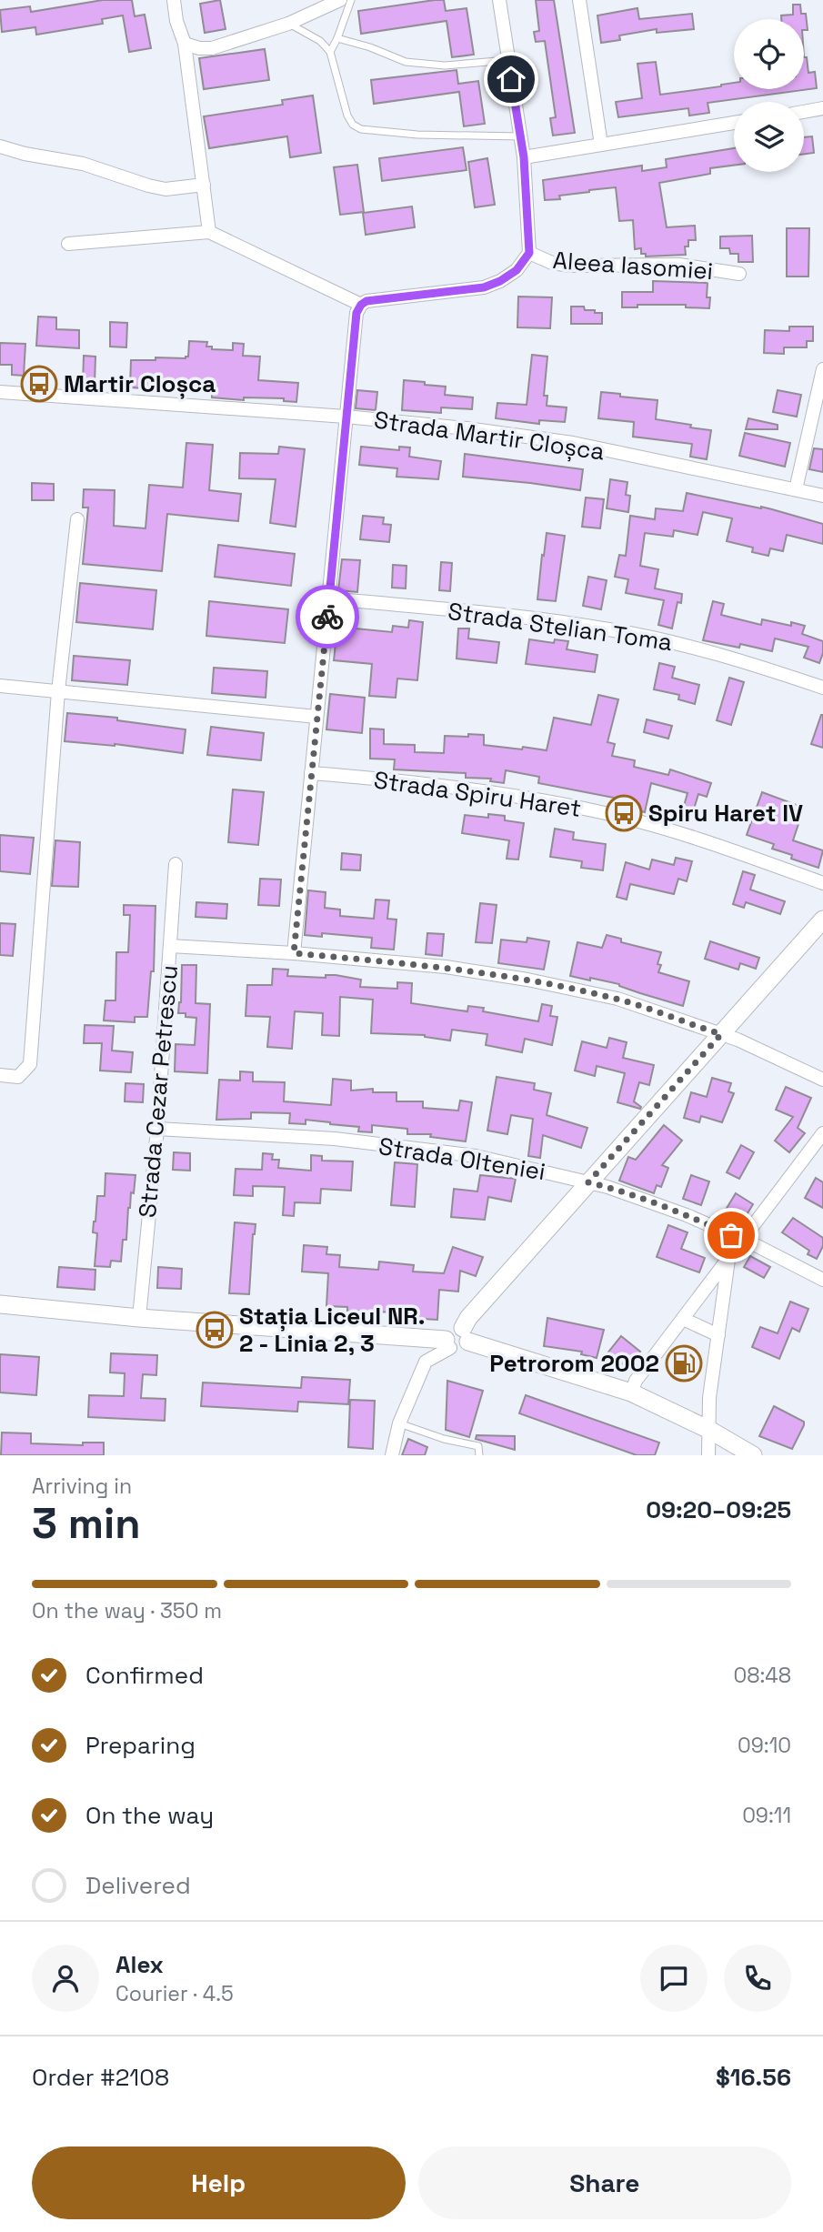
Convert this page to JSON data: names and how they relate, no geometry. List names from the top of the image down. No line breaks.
{"streets":{"street":["Aleea Iasomiei","Strada Martir Cloșca","Strada Stelian Toma","Strada Spiru Haret","Strada Cezar Petrescu","Strada Olteniei"]},"crossings":[["Strada Cezar Petrescu","Strada Olteniei"]],"places":{"bus stop":["Martir Cloșca","Spiru Haret IV","Stația Liceul NR. 2 - Linia 2, 3"],"fuel station":["Petrorom 2002"]},"page":{"heading":["3 min","Arriving in","09:20–09:25"],"panel":["Alex","Courier · 4.5","Order #2108","$16.56"],"bar":"On the way · 350 m","list":[["Confirmed","08:48"],["Preparing","09:10"],["On the way","09:11"],"Delivered"],"buttons":["Help","Share"]}}
